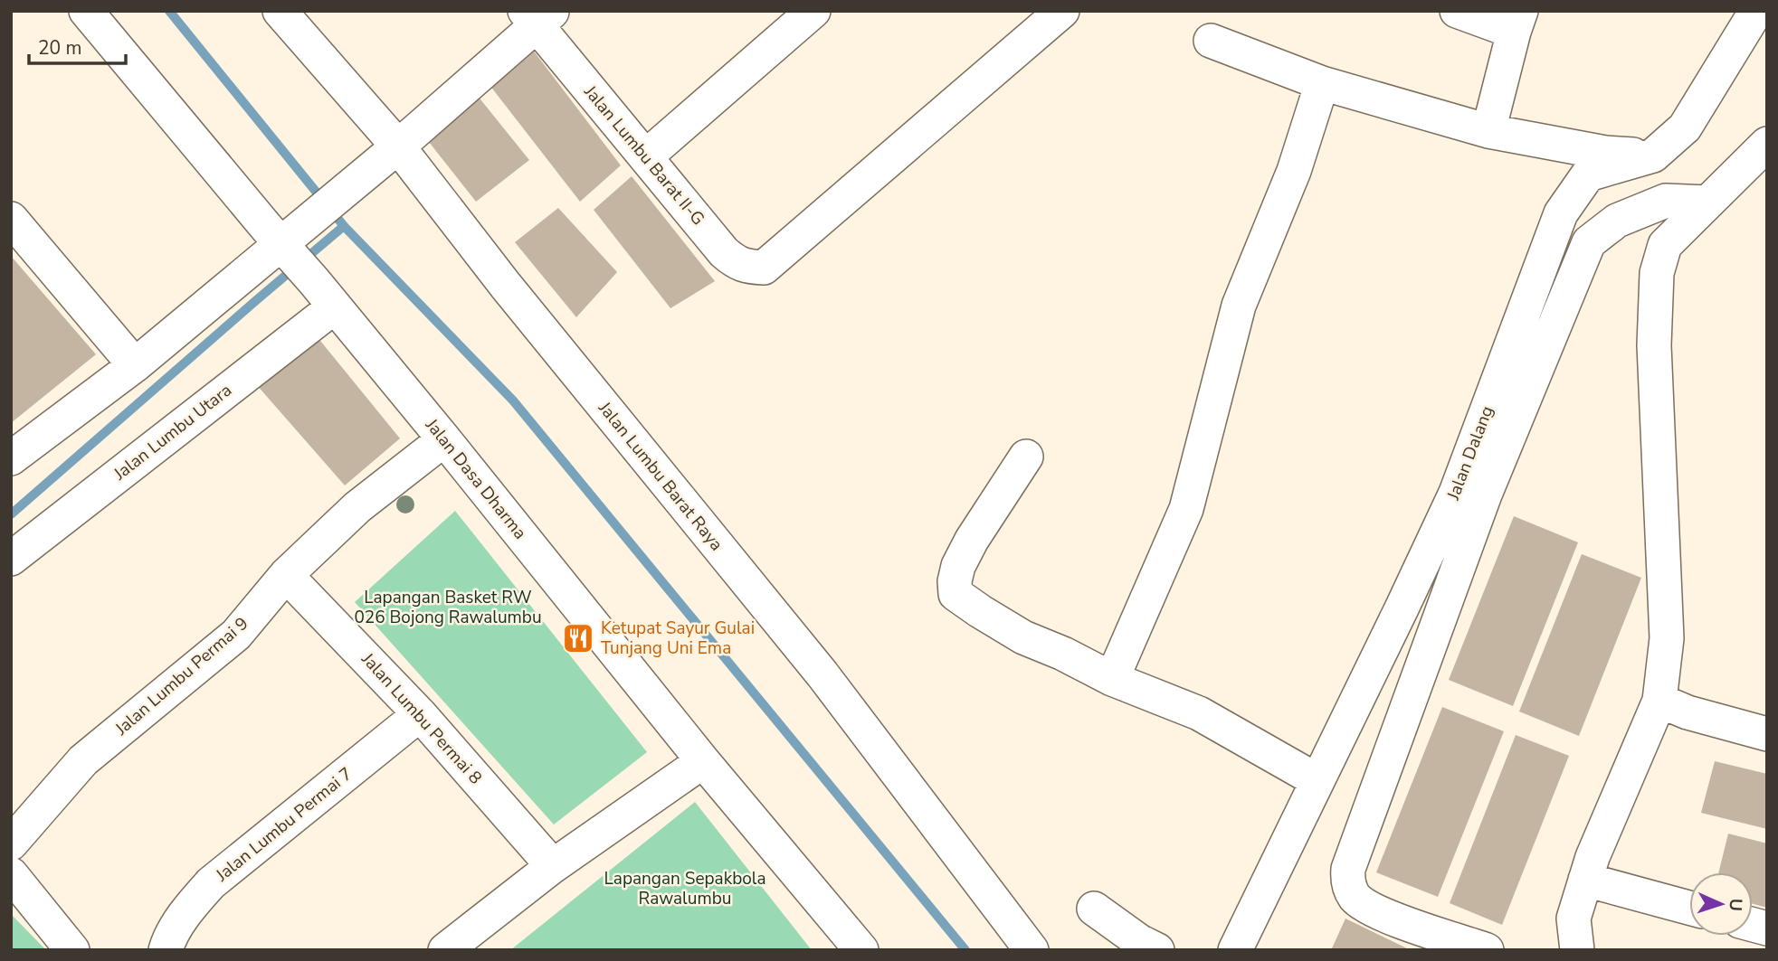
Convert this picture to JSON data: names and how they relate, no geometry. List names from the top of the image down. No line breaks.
{"streets":{"street":["Jalan Lumbu Barat II-G","Jalan Lumbu Utara","Jalan Dalang","Jalan Lumbu Barat Raya","Jalan Dasa Dharma","Jalan Lumbu Permai 9","Jalan Lumbu Permai 8","Jalan Lumbu Permai 7"]},"crossings":[["Jalan Lumbu Utara","Jalan Dasa Dharma"],["Jalan Dasa Dharma","Jalan Lumbu Permai 9"],["Jalan Lumbu Permai 9","Jalan Lumbu Permai 8"],["Jalan Lumbu Permai 8","Jalan Lumbu Permai 7"]],"parks":["Lapangan Basket RW 026 Bojong Rawalumbu","Lapangan Sepakbola Rawalumbu"],"places":{"restaurant":["Ketupat Sayur Gulai Tunjang Uni Ema"]},"scale_bar":"20 m","north":"right"}
